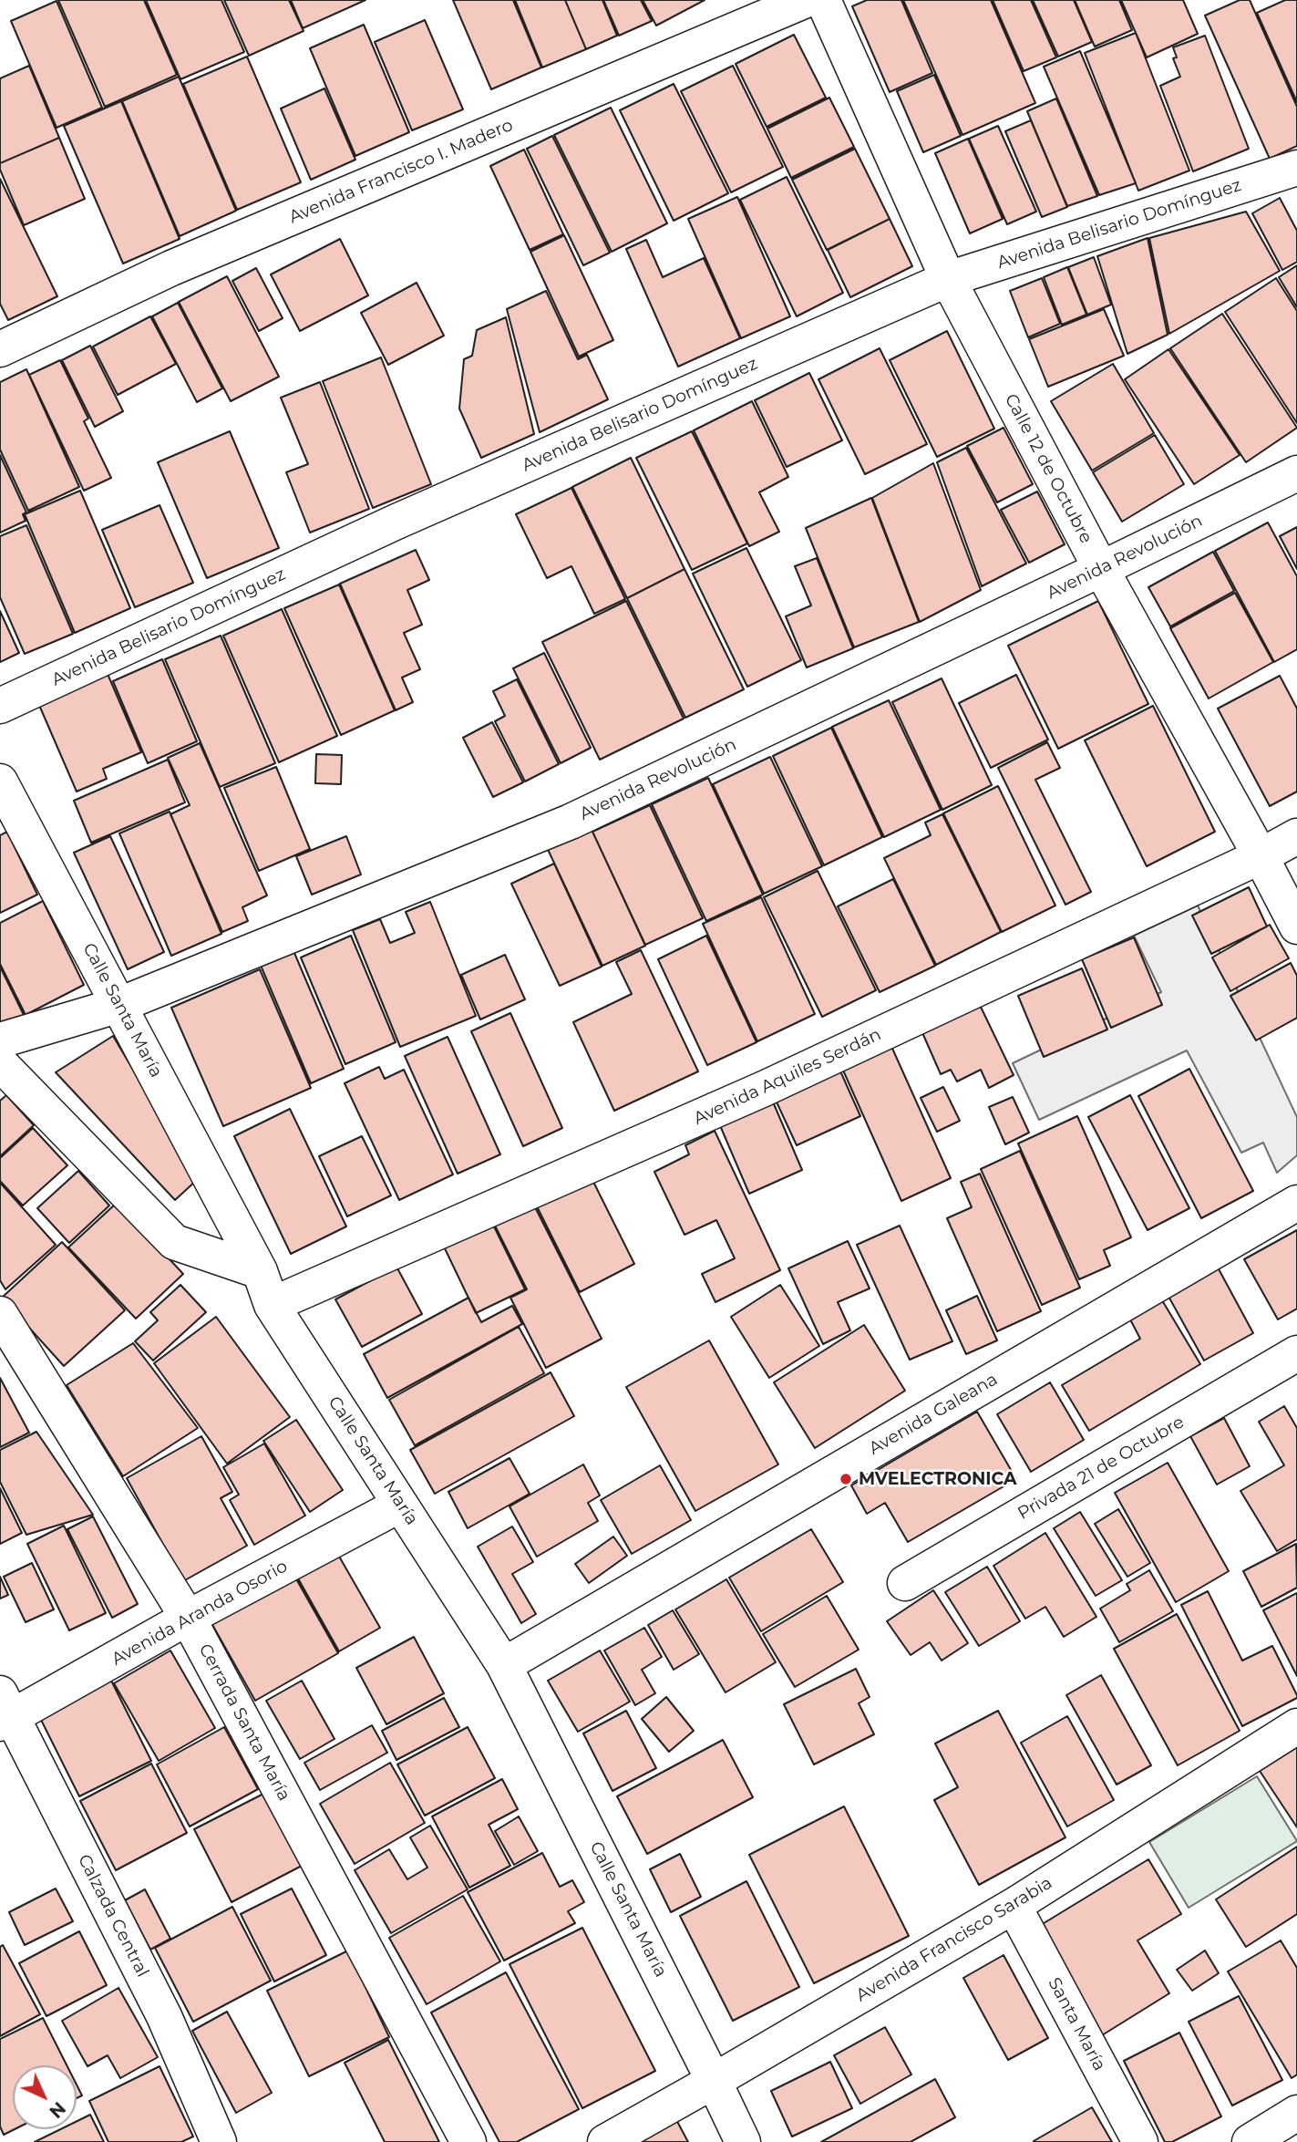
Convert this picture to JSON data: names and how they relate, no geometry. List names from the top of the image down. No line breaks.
{"streets":{"street":["Avenida Francisco I. Madero","Avenida Belisario Domínguez","Calle 12 de Octubre","Avenida Revolución","Calle Santa María","Avenida Aquiles Serdán","Avenida Galeana","Privada 21 de Octubre","Avenida Aranda Osorio","Cerrada Santa María","Calzada Central","Avenida Francisco Sarabia","Santa María"]},"crossings":[["Avenida Belisario Domínguez","Calle 12 de Octubre"],["Calle 12 de Octubre","Avenida Revolución"],["Calle 12 de Octubre","Avenida Aquiles Serdán"],["Avenida Revolución","Calle Santa María"],["Calle Santa María","Avenida Aquiles Serdán"],["Calle Santa María","Avenida Galeana"],["Calle Santa María","Avenida Aranda Osorio"],["Calle Santa María","Avenida Francisco Sarabia"],["Avenida Aranda Osorio","Cerrada Santa María"],["Avenida Aranda Osorio","Calzada Central"],["Avenida Francisco Sarabia","Santa María"]],"places":["MVELECTRONICA"],"north":"bottom right"}
